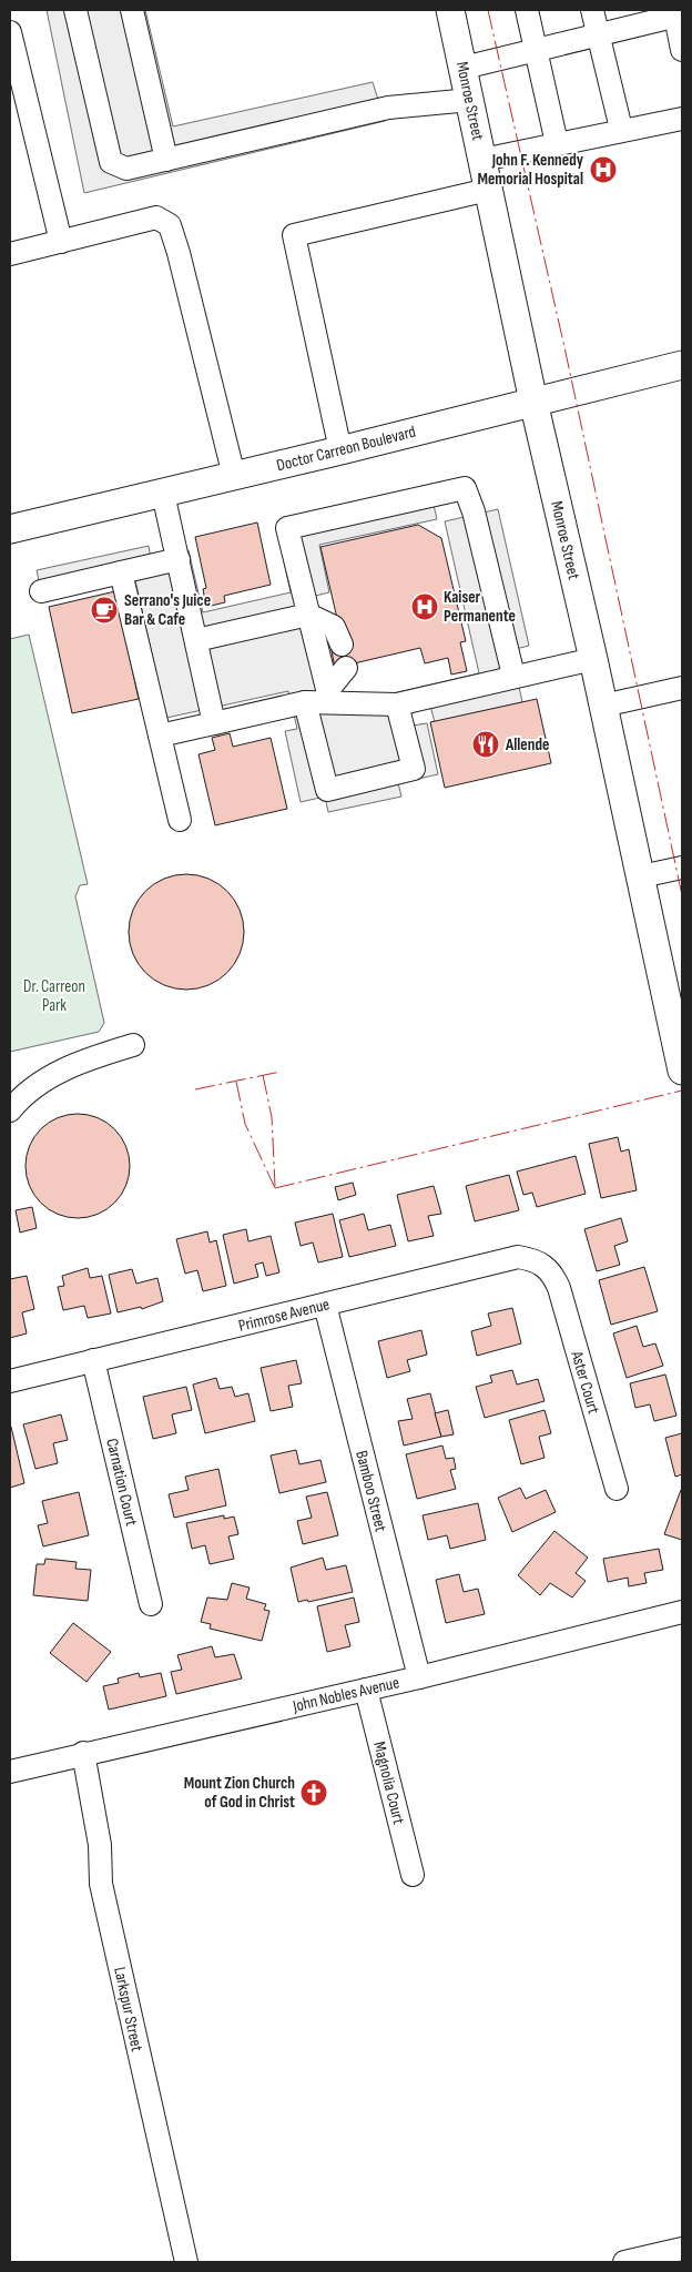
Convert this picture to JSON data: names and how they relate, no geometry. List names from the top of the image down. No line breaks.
{"streets":{"main road":["Monroe Street","Doctor Carreon Boulevard"],"street":["Primrose Avenue","Aster Court","Carnation Court","Bamboo Street","John Nobles Avenue","Magnolia Court","Larkspur Street"]},"crossings":[["Monroe Street","Doctor Carreon Boulevard"],["Primrose Avenue","Aster Court"],["Primrose Avenue","Carnation Court"],["Primrose Avenue","Bamboo Street"],["Bamboo Street","John Nobles Avenue"],["John Nobles Avenue","Magnolia Court"],["John Nobles Avenue","Larkspur Street"]],"parks":["Dr. Carreon Park"],"places":{"hospital":["John F. Kennedy Memorial Hospital","Kaiser Permanente"],"cafe":["Serrano's Juice Bar & Cafe"],"restaurant":["Allende"],"church":["Mount Zion Church of God in Christ"]}}
